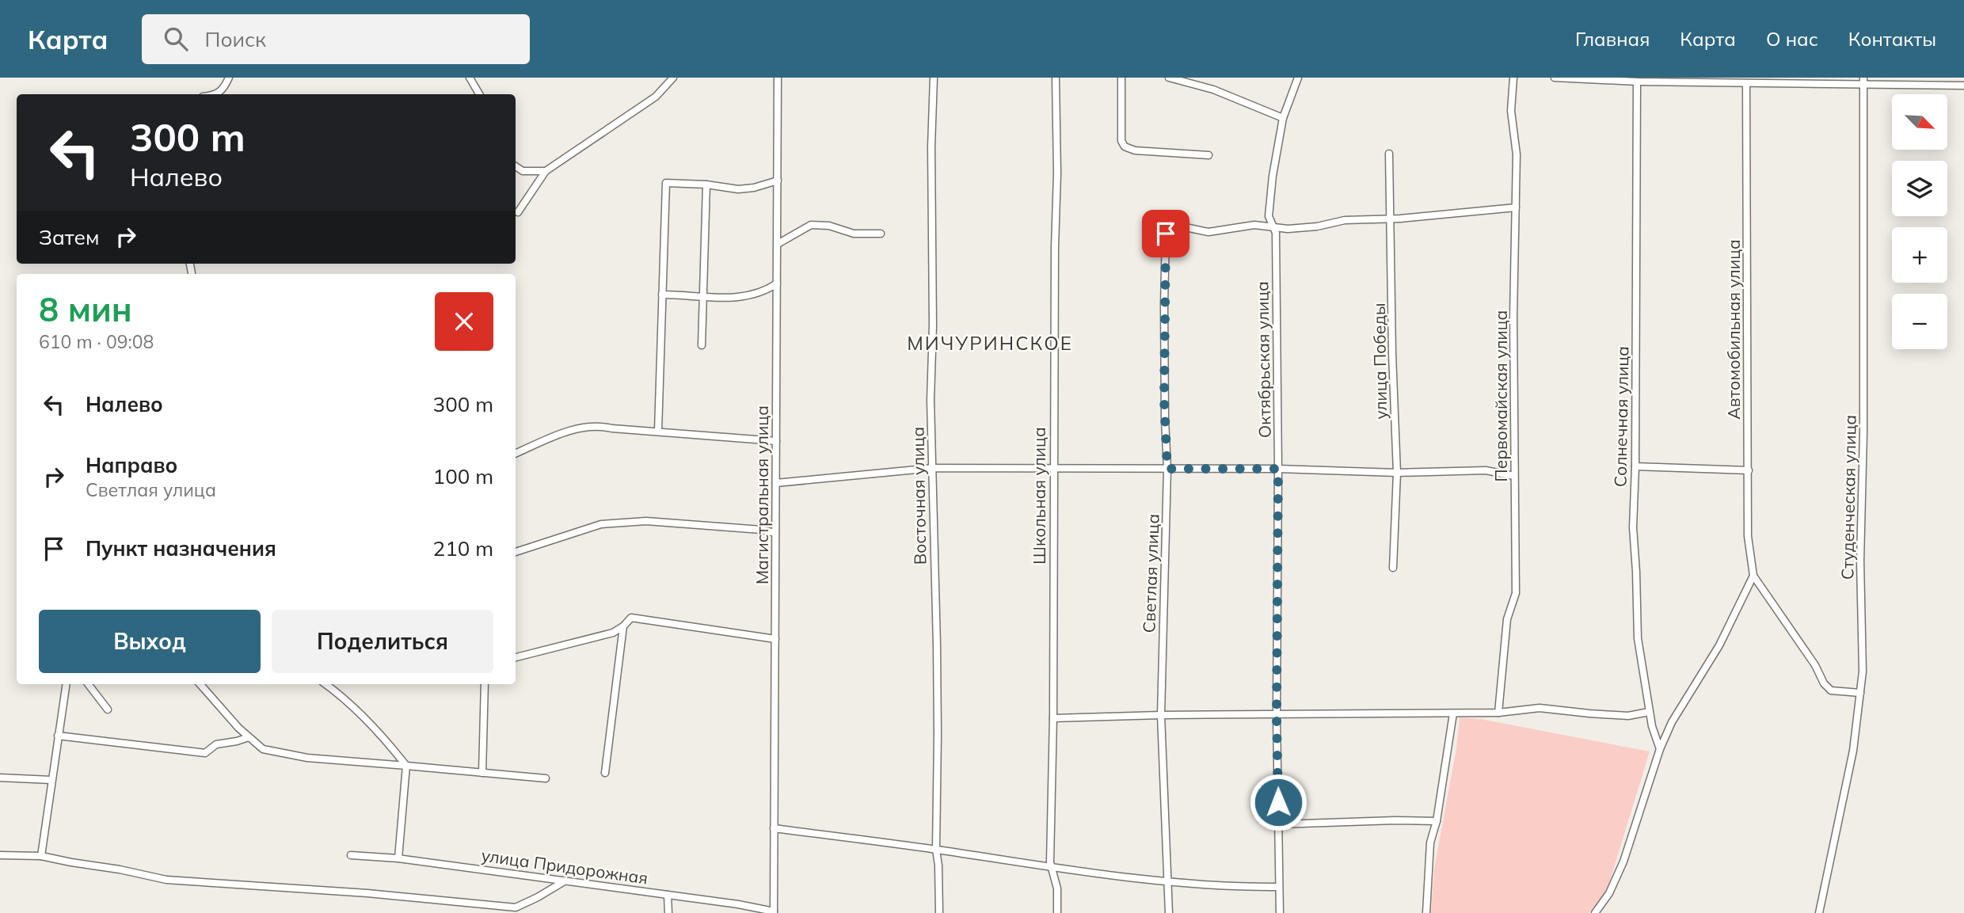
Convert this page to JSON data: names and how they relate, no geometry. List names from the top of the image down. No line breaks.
{"streets":{"street":["Автомобильная улица","Октябрьская улица","улица Победы","Первомайская улица","Солнечная улица","Магистральная улица","Восточная улица","Школьная улица","Студенческая улица","Светлая улица","улица Придорожная"]},"crossings":[["Октябрьская улица","Светлая улица"],["Магистральная улица","улица Придорожная"]],"districts":["МИЧУРИНСКОЕ"],"north":"bottom right","page":{"header":"Карта","search":"Поиск","nav":["Главная","Карта","О нас","Контакты"],"map_buttons":["+","−"],"turn":["300 m","Налево"],"then":"Затем","heading":["8 мин","610 m · 09:08"],"list":[{"name":"Налево","value":"300 m"},{"name":"Направо","note":"Светлая улица","value":"100 m"},{"name":"Пункт назначения","value":"210 m"}],"buttons":["Выход","Поделиться"]}}
